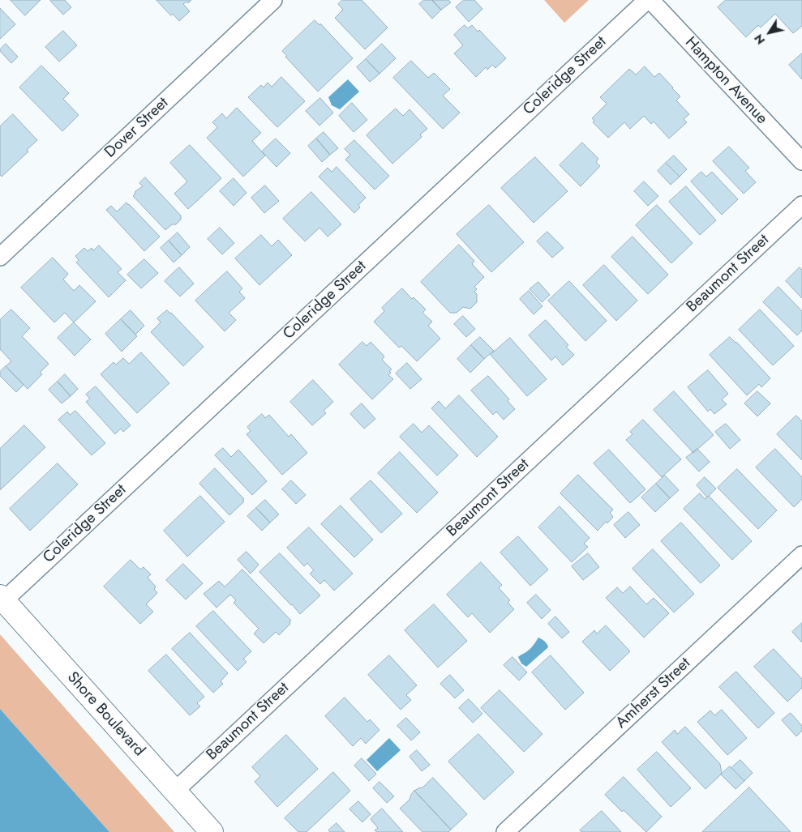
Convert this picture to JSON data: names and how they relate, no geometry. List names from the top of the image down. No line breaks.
{"streets":{"main road":["Shore Boulevard"],"street":["Coleridge Street","Hampton Avenue","Dover Street","Beaumont Street","Amherst Street"]},"crossings":[["Coleridge Street","Hampton Avenue"],["Coleridge Street","Shore Boulevard"],["Beaumont Street","Shore Boulevard"]],"north":"bottom left"}
